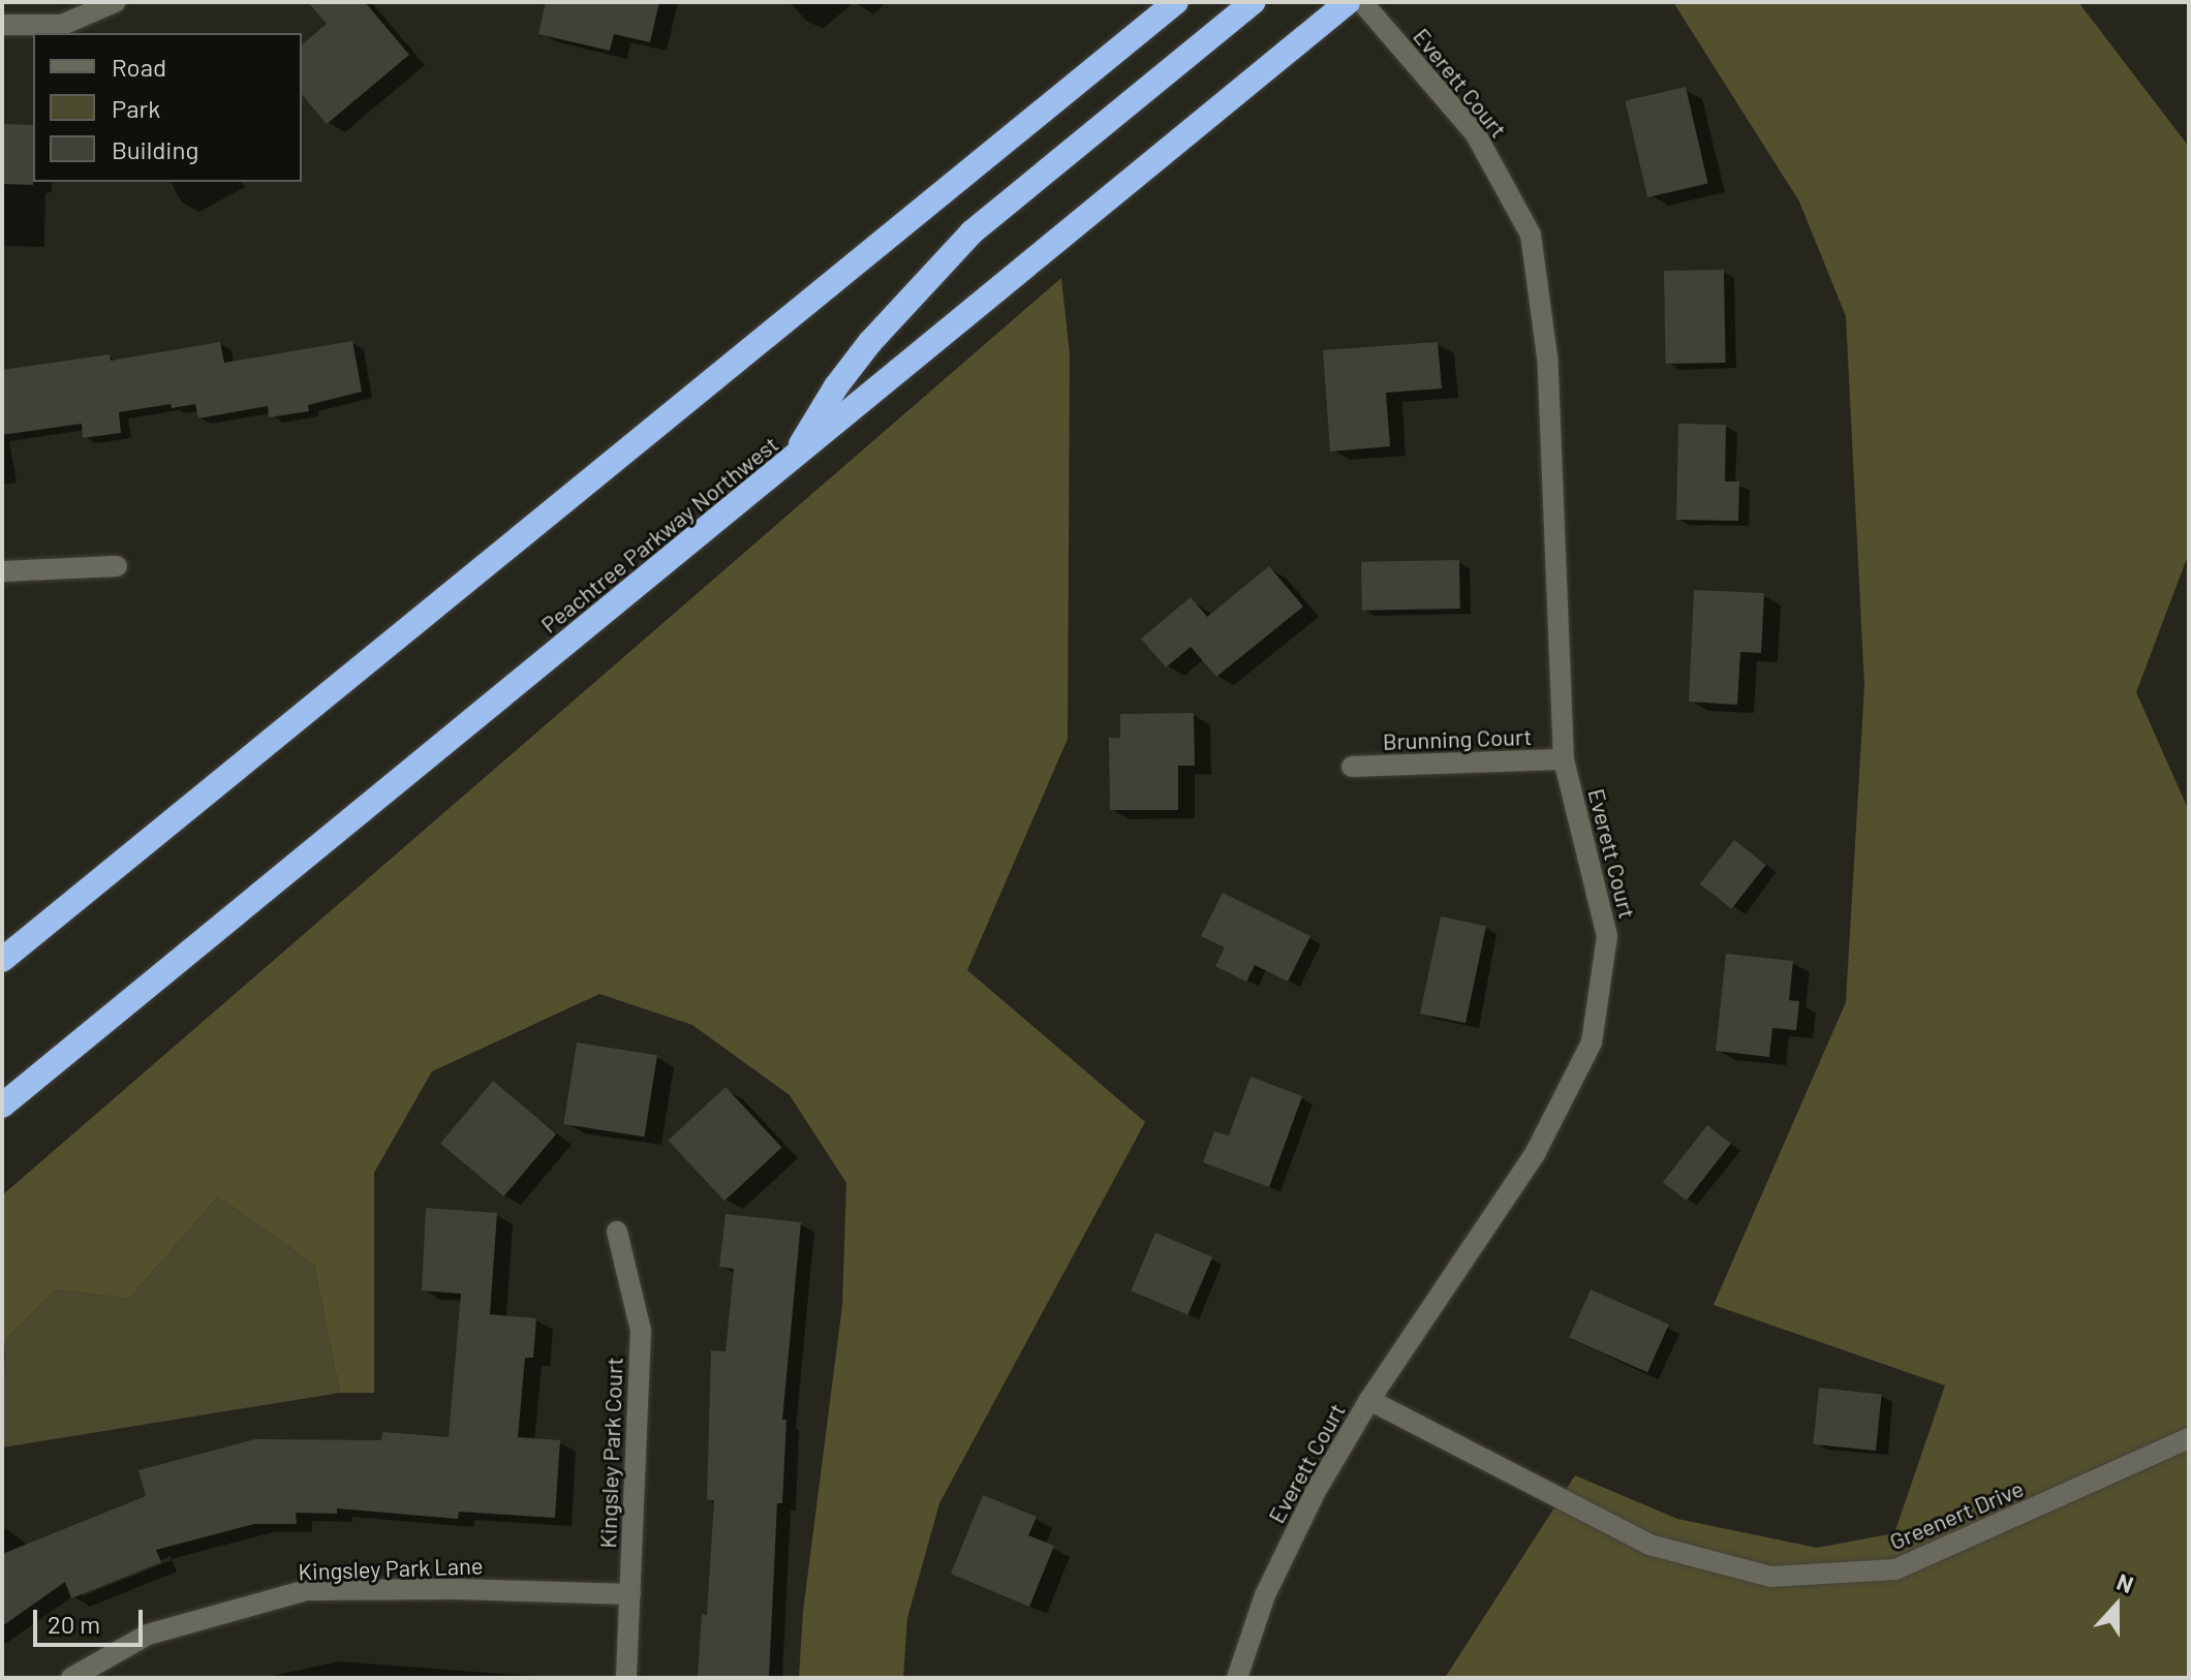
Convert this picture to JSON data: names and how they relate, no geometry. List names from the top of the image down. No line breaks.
{"streets":{"highway":["Peachtree Parkway Northwest"],"street":["Everett Court","Brunning Court","Kingsley Park Court","Greenert Drive","Kingsley Park Lane"]},"crossings":[["Everett Court","Brunning Court"],["Everett Court","Greenert Drive"],["Kingsley Park Court","Kingsley Park Lane"]],"legend":["Road","Park","Building"],"scale_bar":"20 m","north":"top"}
